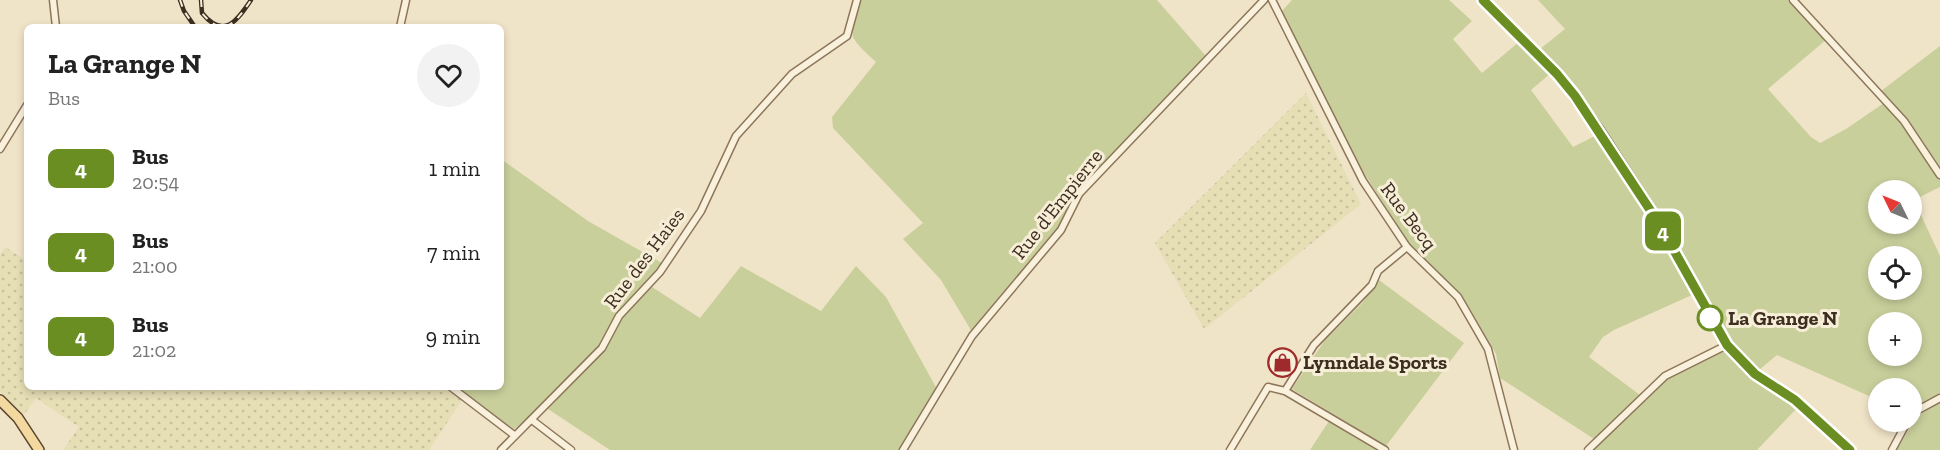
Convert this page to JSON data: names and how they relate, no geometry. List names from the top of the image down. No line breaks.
{"streets":{"street":["Rue d'Empierre","Rue Becq","Rue des Haies"]},"places":{"other":["La Grange N"],"shop":["Lynndale Sports"]},"lines":["bus line 4"],"north":"top left","page":{"on_map":"4","heading":["La Grange N","Bus"],"list":[{"mark":"4","name":"Bus","note":"20:54","value":"1 min"},{"mark":"4","name":"Bus","note":"21:00","value":"7 min"},{"mark":"4","name":"Bus","note":"21:02","value":"9 min"}],"map_buttons":["+","−"]}}
